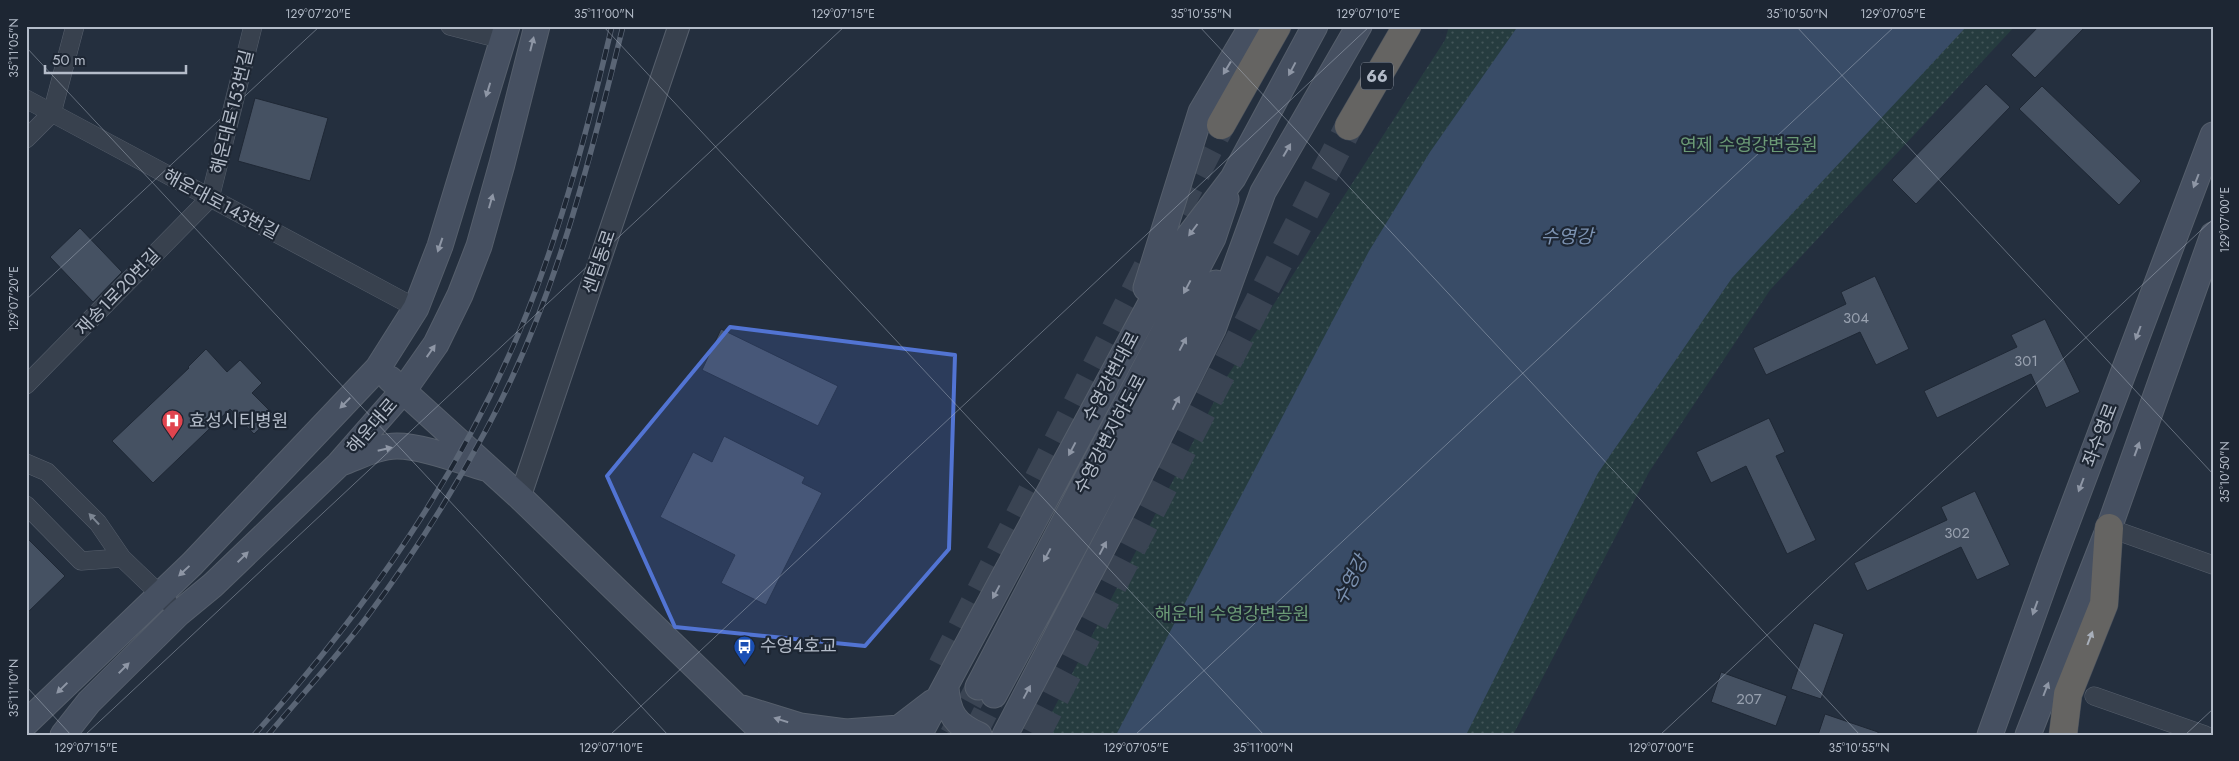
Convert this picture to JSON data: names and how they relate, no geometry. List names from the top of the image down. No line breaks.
{"streets":{"highway":["66"],"main road":["수영강변대로","해운대로","수영강변지하도로","좌수영로"],"street":["해운대로153번길","해운대로143번길","센텀동로","재송1로20번길"]},"crossings":[["해운대로153번길","해운대로143번길"],["해운대로153번길","재송1로20번길"],["해운대로143번길","재송1로20번길"],["해운대로143번길","해운대로"],["수영강변대로","수영강변지하도로"]],"water":["수영강"],"parks":["연제 수영강변공원","해운대 수영강변공원"],"places":{"hospital":["효성시티병원"],"bus stop":["수영4호교"]},"house_numbers":["304","301","302","207"],"scale_bar":"50 m","coordinates":["129°07'20\"E","35°11'00\"N","129°07'15\"E","35°10'55\"N","129°07'10\"E","35°10'50\"N","129°07'05\"E","35°11'05\"N","129°07'00\"E","35°11'10\"N"]}
